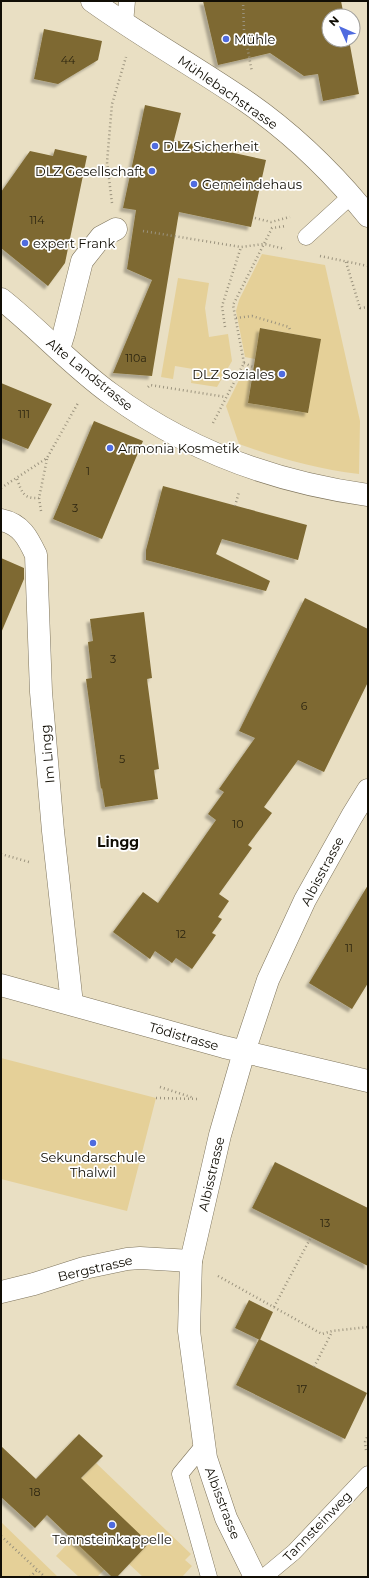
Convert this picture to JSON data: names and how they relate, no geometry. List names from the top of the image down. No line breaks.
{"streets":{"street":["Mühlebachstrasse","Alte Landstrasse","Im Lingg","Albisstrasse","Tödistrasse","Bergstrasse"],"lane":["Tannsteinweg"]},"crossings":[["Im Lingg","Tödistrasse"],["Albisstrasse","Tödistrasse"],["Albisstrasse","Bergstrasse"]],"districts":["Lingg"],"places":["Mühle","DLZ Sicherheit","DLZ Gesellschaft","Gemeindehaus","expert Frank","DLZ Soziales","Armonia Kosmetik","Sekundarschule Thalwil","Tannsteinkappelle"],"house_numbers":["44","114","110a","111","1","3","3","6","5","10","12","11","13","17","18"],"north":"top left"}
